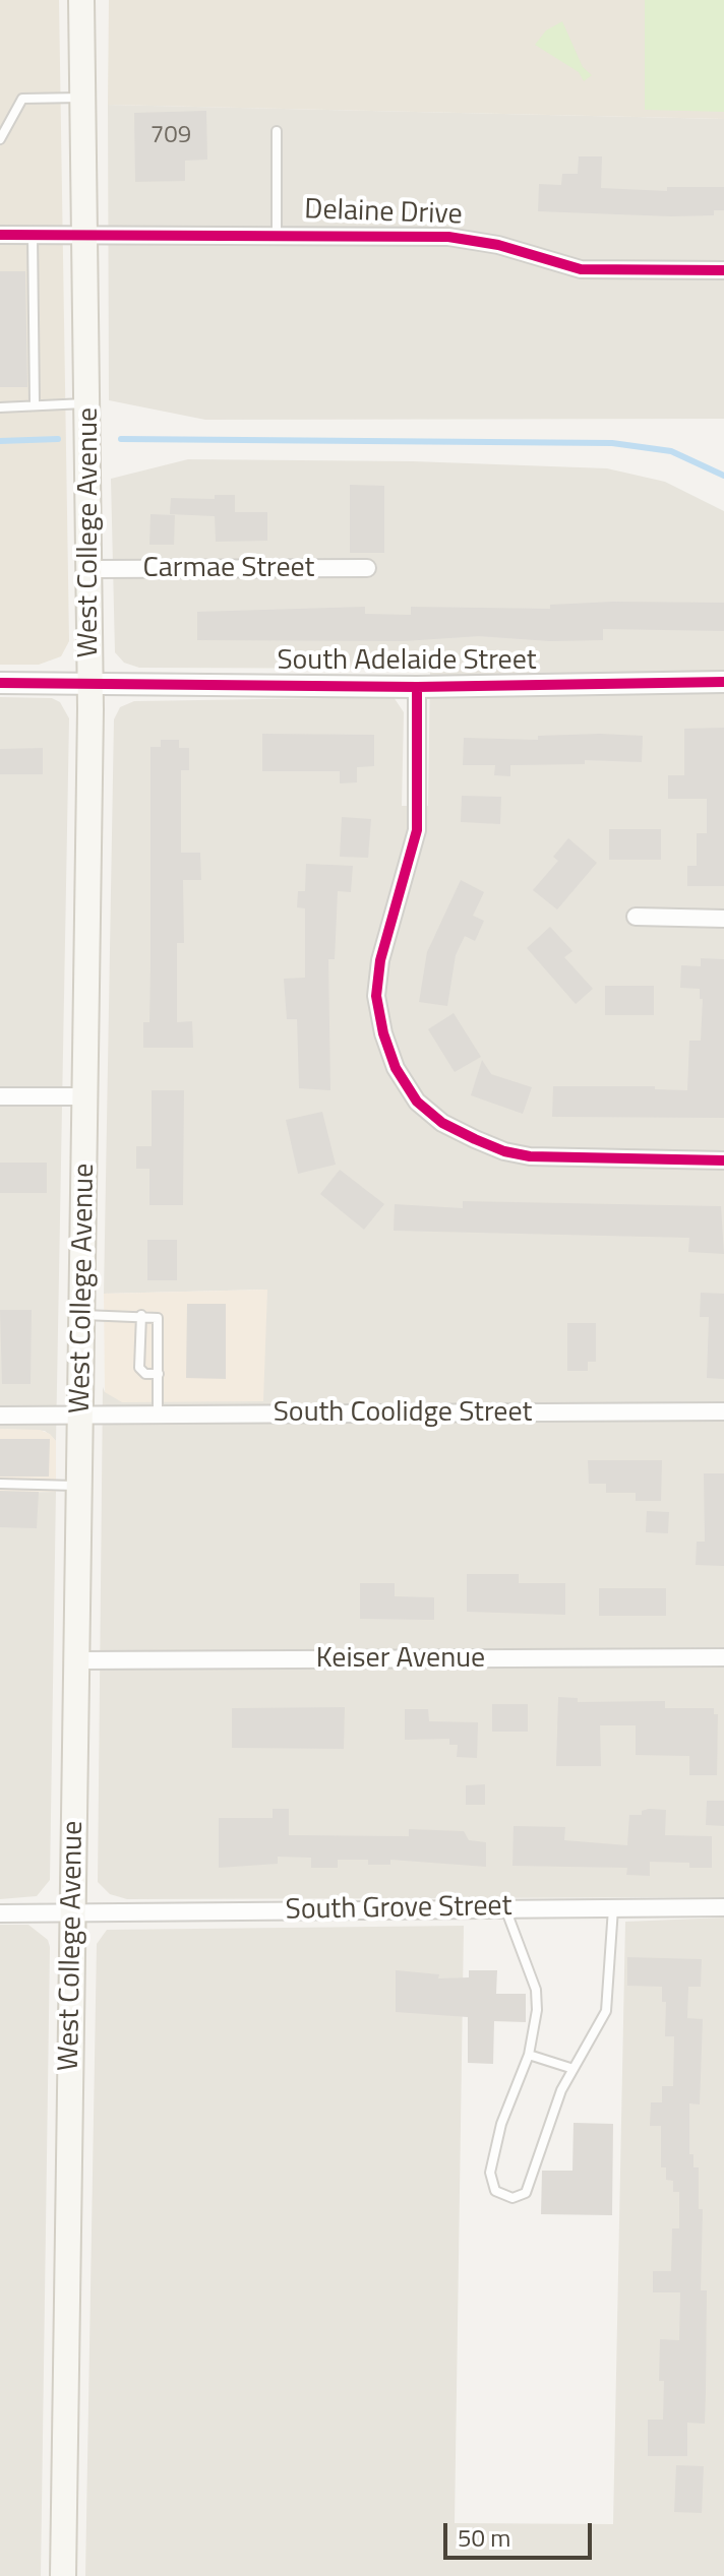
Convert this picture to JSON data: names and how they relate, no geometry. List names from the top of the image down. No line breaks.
{"streets":{"main road":["West College Avenue"],"street":["Delaine Drive","Carmae Street","South Adelaide Street","South Coolidge Street","Keiser Avenue","South Grove Street"]},"crossings":[["Delaine Drive","West College Avenue"],["West College Avenue","Carmae Street"],["West College Avenue","South Adelaide Street"],["West College Avenue","South Coolidge Street"],["West College Avenue","Keiser Avenue"],["West College Avenue","South Grove Street"]],"house_numbers":["709"],"scale_bar":"50 m"}
